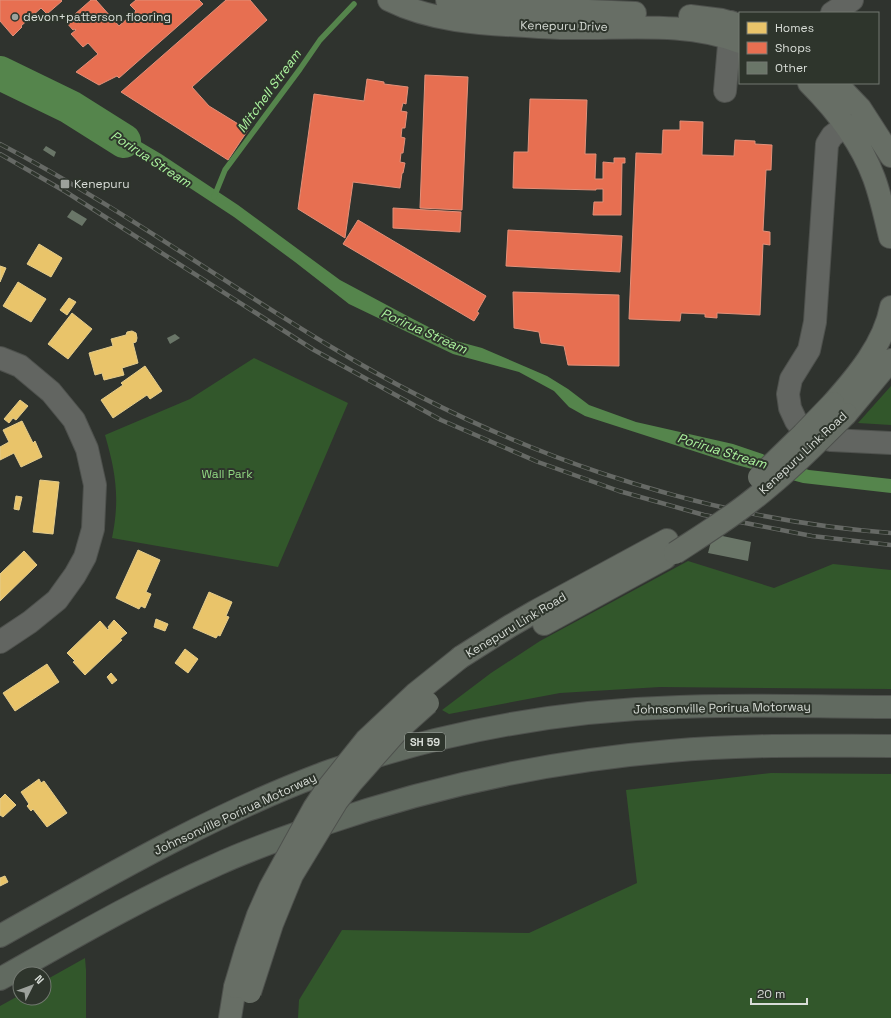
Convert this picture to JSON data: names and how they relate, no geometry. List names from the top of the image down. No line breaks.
{"streets":{"highway":["Johnsonville Porirua Motorway","SH 59"],"main road":["Kenepuru Drive","Kenepuru Link Road"]},"water":["Mitchell Stream","Porirua Stream"],"parks":["Wall Park"],"places":{"other":["devon+patterson flooring"],"transit":["Kenepuru"]},"legend":["Homes","Shops","Other"],"scale_bar":"20 m","north":"top right"}
